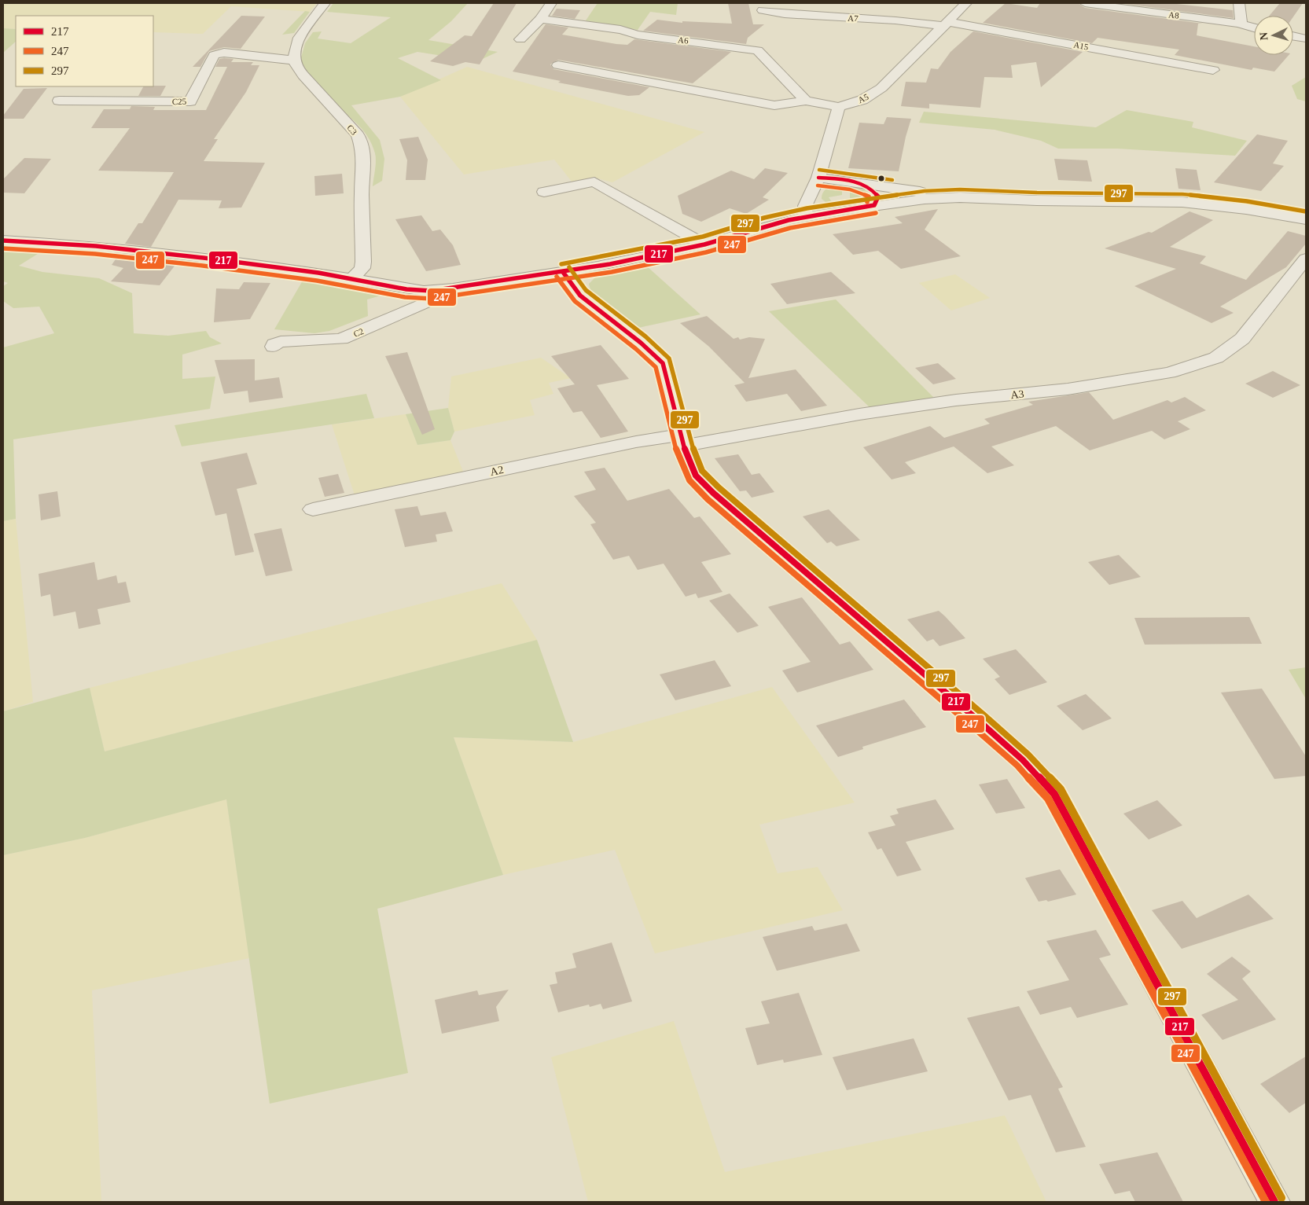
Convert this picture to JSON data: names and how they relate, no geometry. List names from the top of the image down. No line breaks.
{"streets":{"street":["A8","A7","A6","A15","A5","C25","C3","C2","A3","A2"]},"crossings":[["A7","A15"],["A7","A5"],["A15","A5"],["C25","C3"],["A3","A2"]],"lines":["transit line 297","transit line 217","transit line 247"],"legend":["217","247","297"],"north":"left"}
